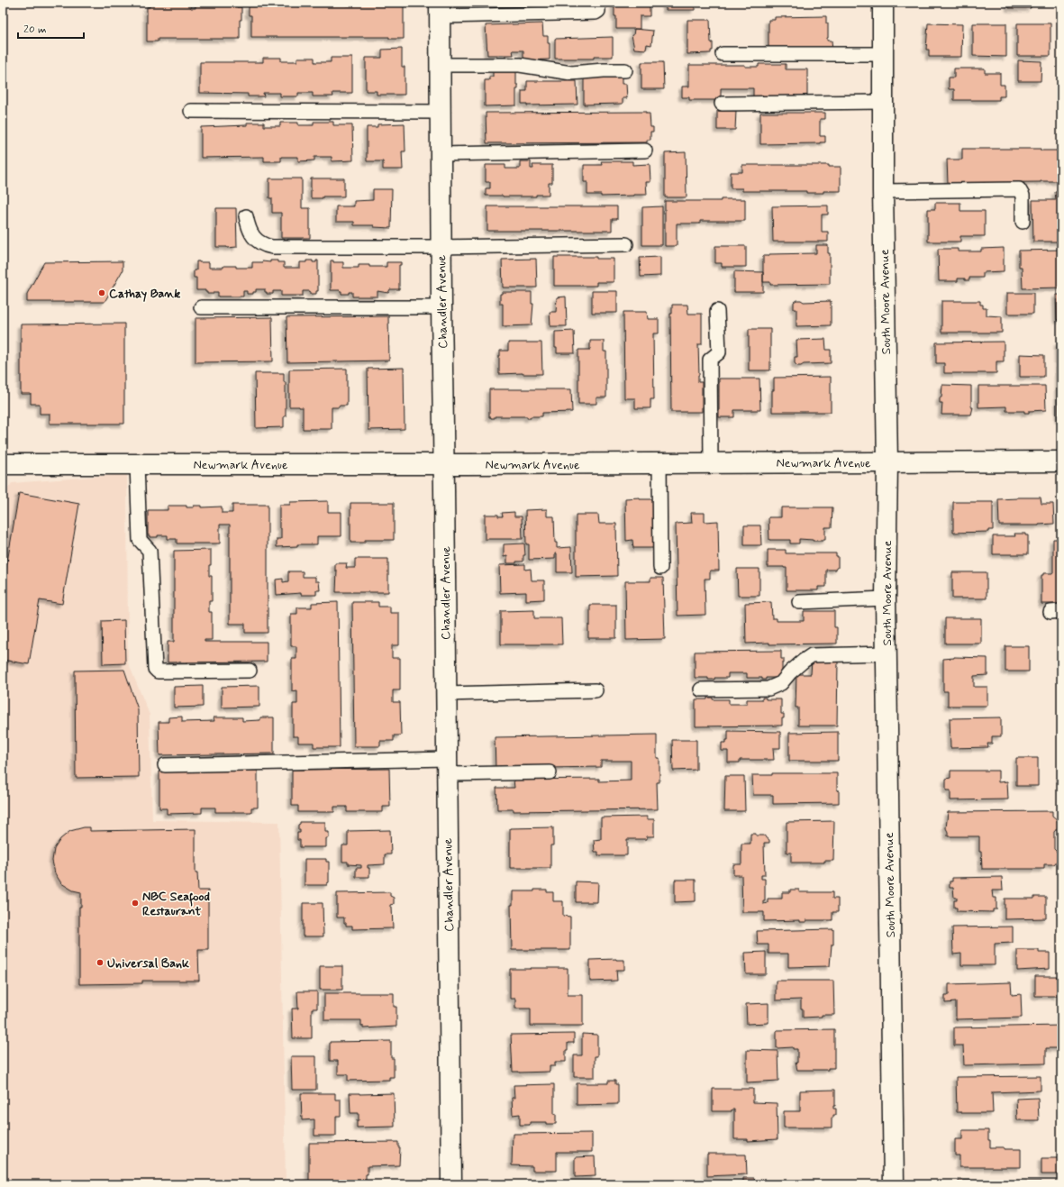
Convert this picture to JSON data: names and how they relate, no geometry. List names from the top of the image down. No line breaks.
{"streets":{"street":["Chandler Avenue","South Moore Avenue","Newmark Avenue"]},"crossings":[["Chandler Avenue","Newmark Avenue"],["South Moore Avenue","Newmark Avenue"]],"places":["Cathay Bank","NBC Seafood Restaurant","Universal Bank"],"scale_bar":"20 m"}
